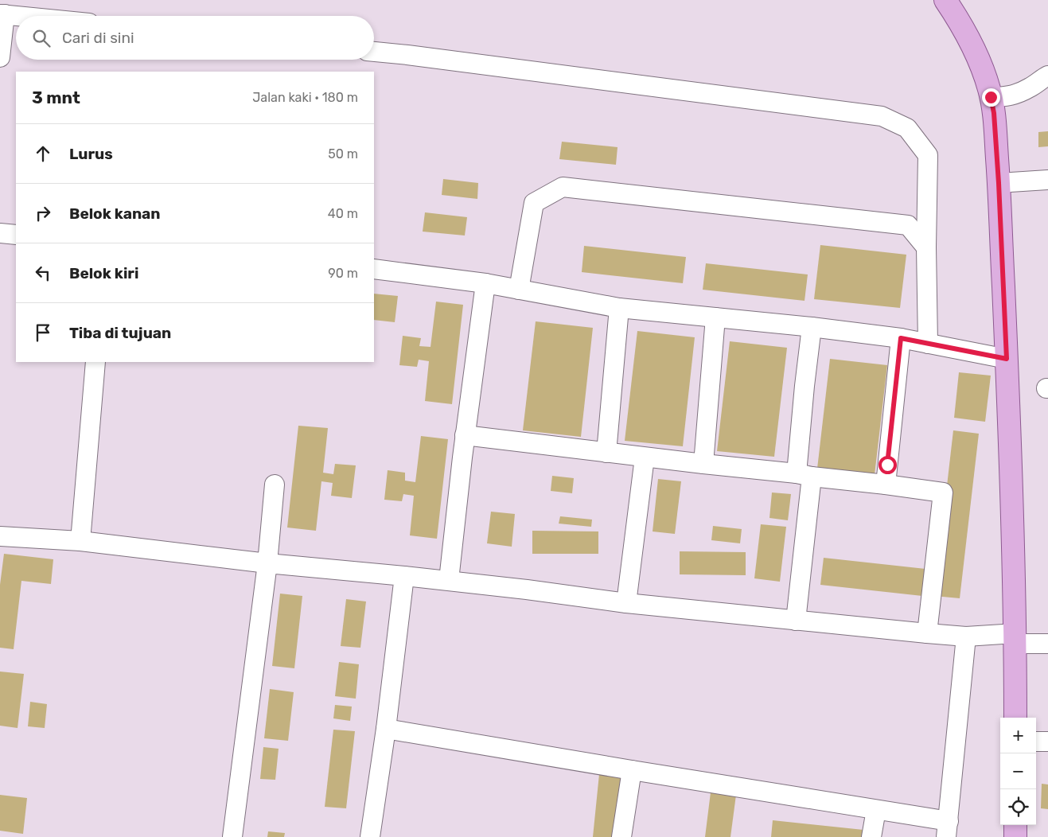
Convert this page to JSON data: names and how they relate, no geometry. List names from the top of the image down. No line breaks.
{"page":{"search":"Cari di sini","heading":["3 mnt","Jalan kaki · 180 m"],"list":[["Lurus","50 m"],["Belok kanan","40 m"],["Belok kiri","90 m"],"Tiba di tujuan"],"map_buttons":["+","−"]}}
